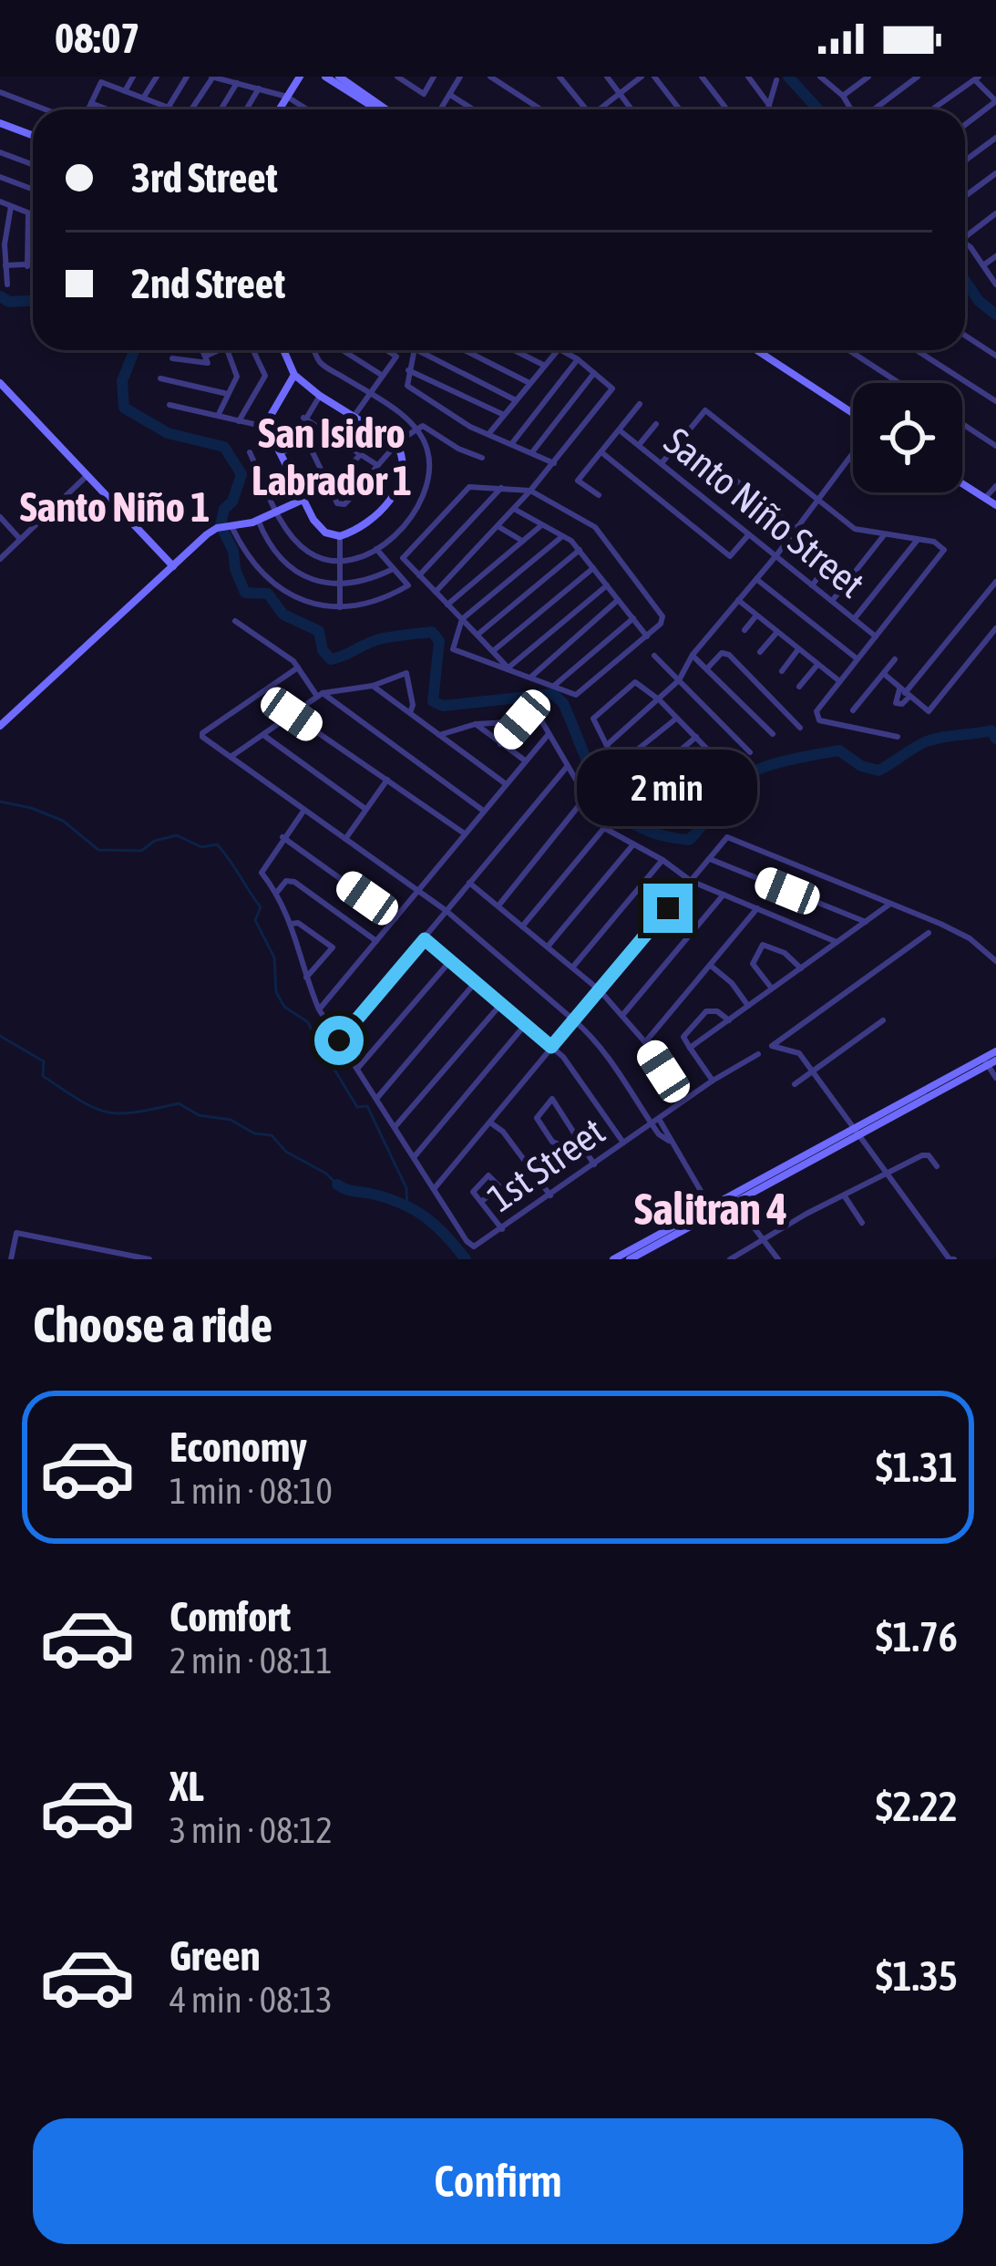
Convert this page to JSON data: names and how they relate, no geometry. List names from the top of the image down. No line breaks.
{"streets":{"street":["Santo Niño Street","1st Street"]},"districts":["San Isidro Labrador 1","Santo Niño 1","Salitran 4"],"page":{"status":"08:07","banner":["3rd Street","2nd Street"],"bubble":"2 min","heading":"Choose a ride","list":[{"name":"Economy","note":"1 min · 08:10","value":"$1.31"},{"name":"Comfort","note":"2 min · 08:11","value":"$1.76"},{"name":"XL","note":"3 min · 08:12","value":"$2.22"},{"name":"Green","note":"4 min · 08:13","value":"$1.35"}],"buttons":"Confirm"}}
